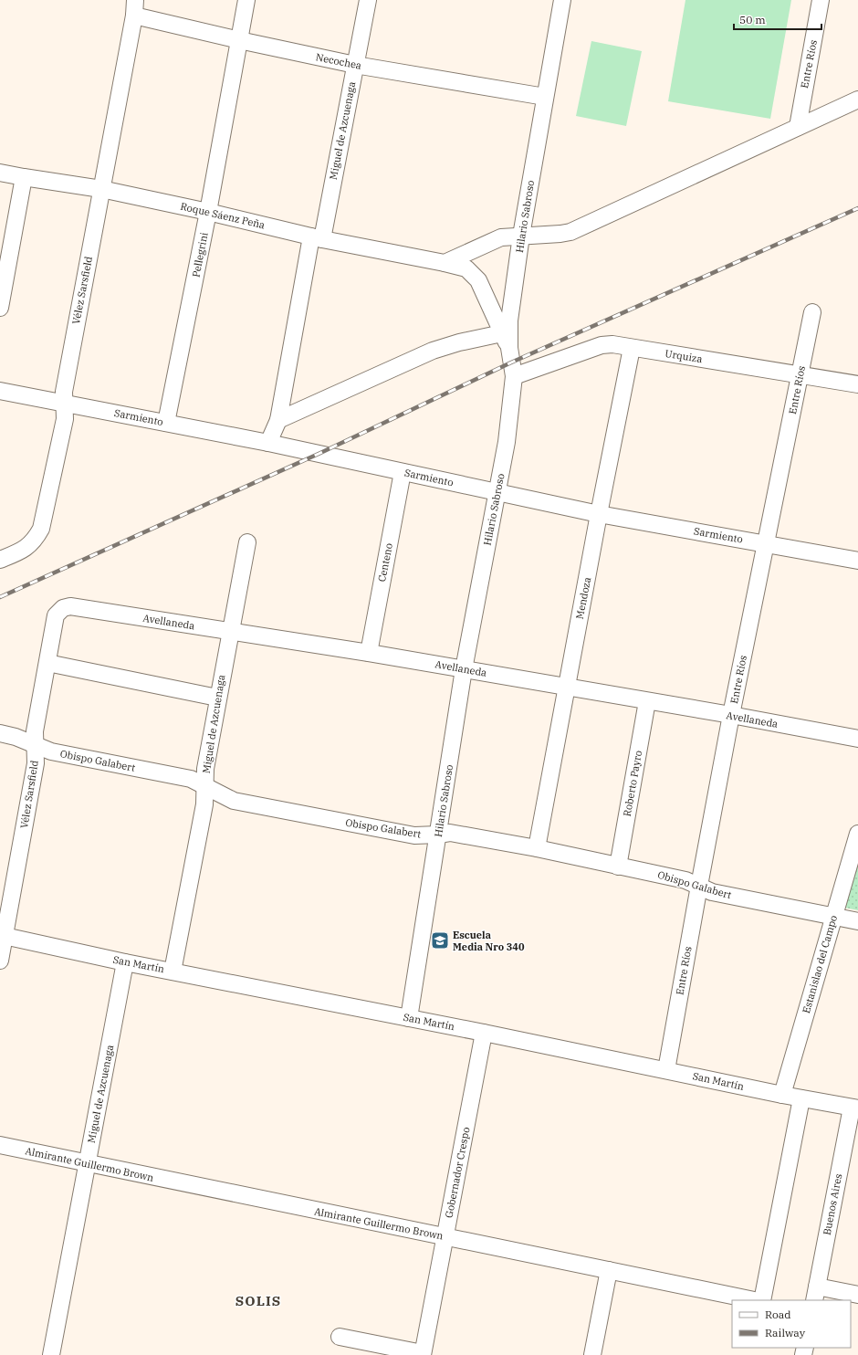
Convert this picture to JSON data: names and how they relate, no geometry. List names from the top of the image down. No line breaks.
{"streets":{"street":["Necochea","Entre Ríos","Miguel de Azcuenaga","Roque Sáenz Peña","Hilario Sabroso","Pellegrini","Vélez Sarsfield","Urquiza","Sarmiento","Centeno","Mendoza","Avellaneda","Obispo Galabert","Roberto Payro","San Martín","Estanislao del Campo","Almirante Guillermo Brown","Gobernador Crespo","Buenos Aires"]},"crossings":[["Necochea","Miguel de Azcuenaga"],["Necochea","Hilario Sabroso"],["Necochea","Pellegrini"],["Necochea","Vélez Sarsfield"],["Entre Ríos","Urquiza"],["Entre Ríos","Sarmiento"],["Entre Ríos","Avellaneda"],["Entre Ríos","Obispo Galabert"],["Entre Ríos","San Martín"],["Miguel de Azcuenaga","Roque Sáenz Peña"],["Miguel de Azcuenaga","Sarmiento"],["Miguel de Azcuenaga","Avellaneda"],["Miguel de Azcuenaga","Obispo Galabert"],["Miguel de Azcuenaga","San Martín"],["Miguel de Azcuenaga","Almirante Guillermo Brown"],["Roque Sáenz Peña","Hilario Sabroso"],["Roque Sáenz Peña","Pellegrini"],["Roque Sáenz Peña","Vélez Sarsfield"],["Hilario Sabroso","Urquiza"],["Hilario Sabroso","Sarmiento"],["Hilario Sabroso","Avellaneda"],["Hilario Sabroso","Obispo Galabert"],["Hilario Sabroso","San Martín"],["Pellegrini","Sarmiento"],["Vélez Sarsfield","Sarmiento"],["Vélez Sarsfield","Avellaneda"],["Vélez Sarsfield","Obispo Galabert"],["Vélez Sarsfield","San Martín"],["Urquiza","Mendoza"],["Sarmiento","Centeno"],["Sarmiento","Mendoza"],["Centeno","Avellaneda"],["Mendoza","Avellaneda"],["Mendoza","Obispo Galabert"],["Avellaneda","Roberto Payro"],["Obispo Galabert","Roberto Payro"],["Obispo Galabert","Estanislao del Campo"],["San Martín","Estanislao del Campo"],["San Martín","Gobernador Crespo"],["San Martín","Buenos Aires"],["Almirante Guillermo Brown","Gobernador Crespo"]],"districts":["SOLIS"],"places":{"school or university":["Escuela Media Nro 340"]},"legend":["Road","Railway"],"scale_bar":"50 m"}
